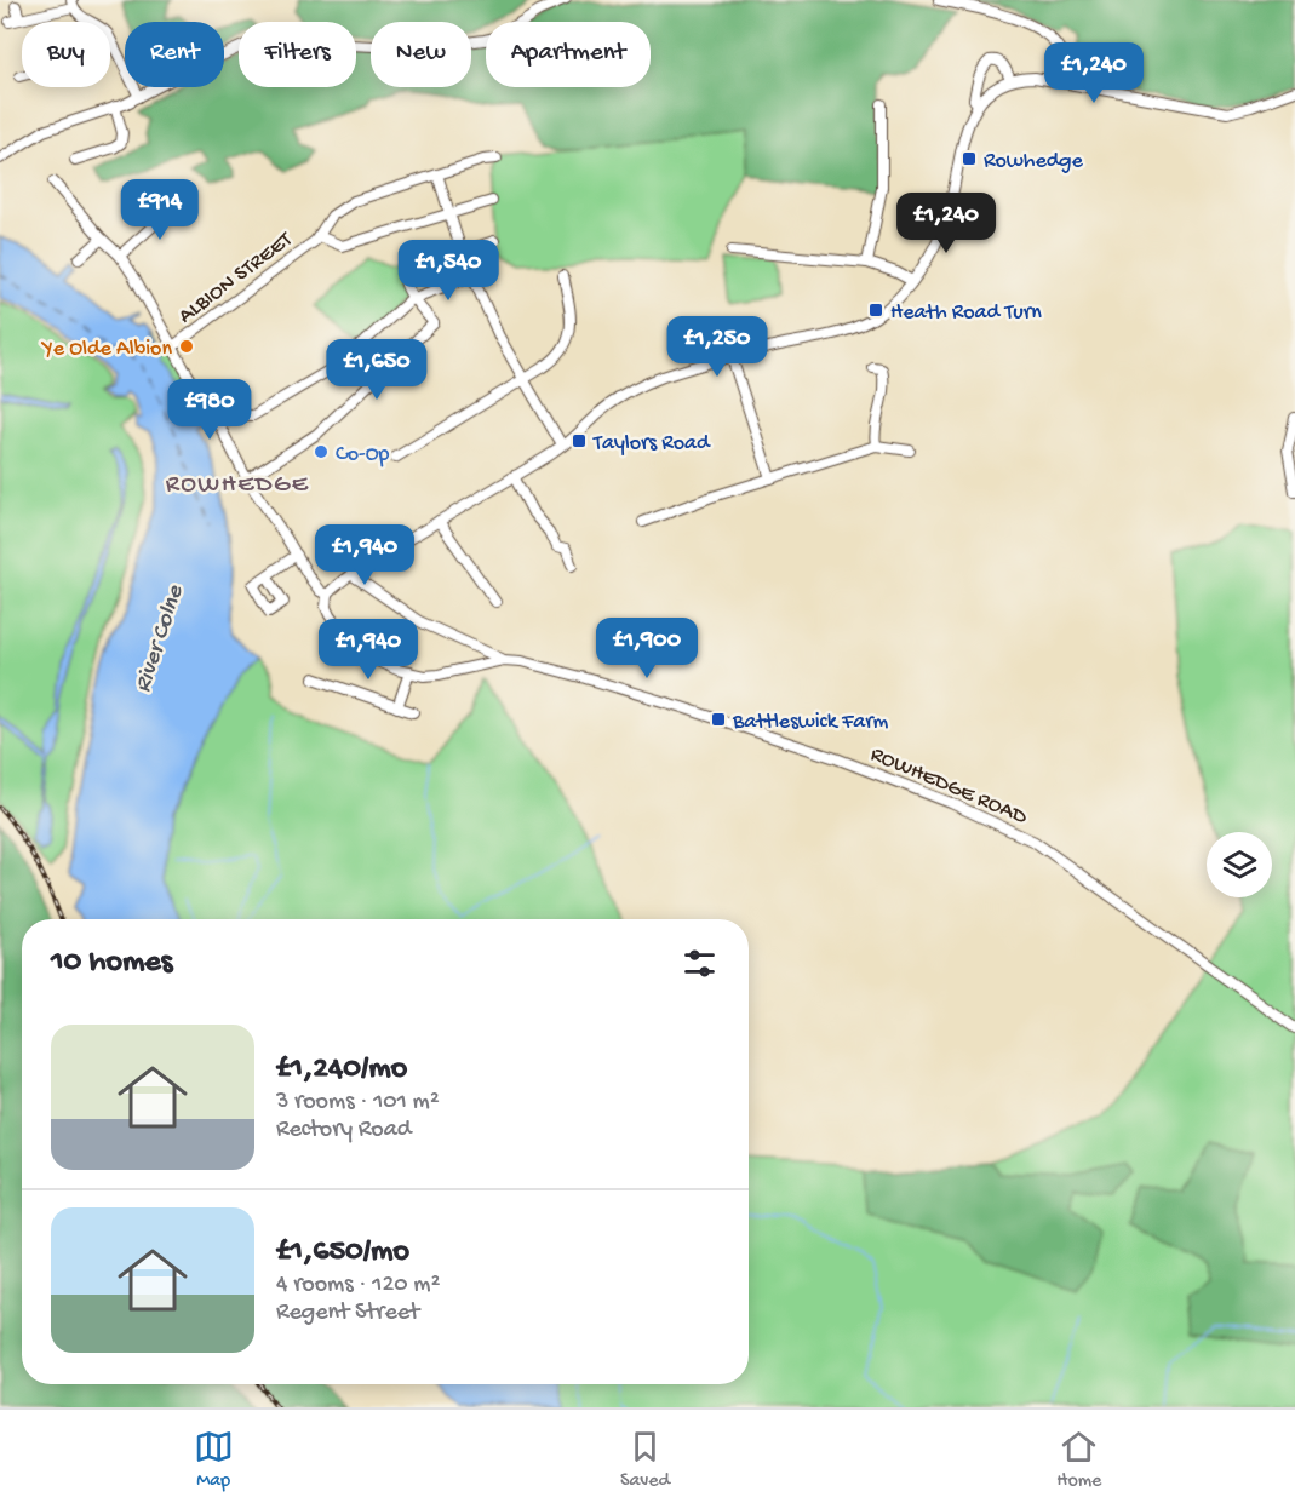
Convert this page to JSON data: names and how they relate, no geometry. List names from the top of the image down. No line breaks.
{"streets":{"street":["ALBION STREET","ROWHEDGE ROAD"]},"districts":["ROWHEDGE"],"water":["River Colne"],"places":{"transit":["Rowhedge","Heath Road Turn","Taylors Road","Battleswick Farm"],"other":["Ye Olde Albion","Co-Op"]},"page":{"chip":["Buy","Rent","Filters","New","Apartment"],"price":["£1,240","£914","£1,240","£1,540","£1,250","£1,650","£980","£1,940","£1,900","£1,940"],"heading":"10 homes","list":[{"name":"£1,240/mo","note":"3 rooms · 101 m² · Rectory Road"},{"name":"£1,650/mo","note":"4 rooms · 120 m² · Regent Street"}],"tabs":["Map","Saved","Home"]}}
